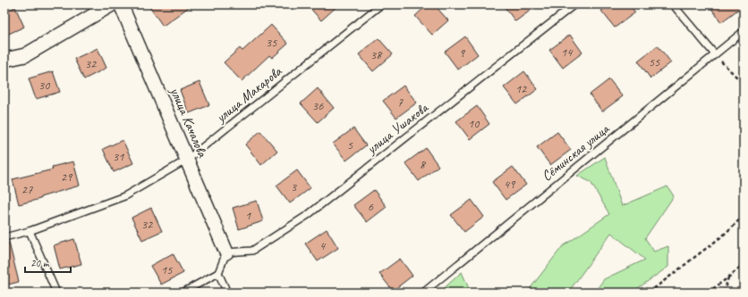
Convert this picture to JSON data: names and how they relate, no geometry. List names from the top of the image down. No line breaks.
{"streets":{"street":["улица Качалова"],"lane":["улица Макарова","улица Ушакова","Сёминская улица"]},"crossings":[["улица Макарова","улица Качалова"],["улица Качалова","улица Ушакова"]],"house_numbers":["35","14","9","38","55","32","30","12","7","36","10","5","31","8","29","49","3","27","6","1","32","4","15"],"scale_bar":"20 m"}
